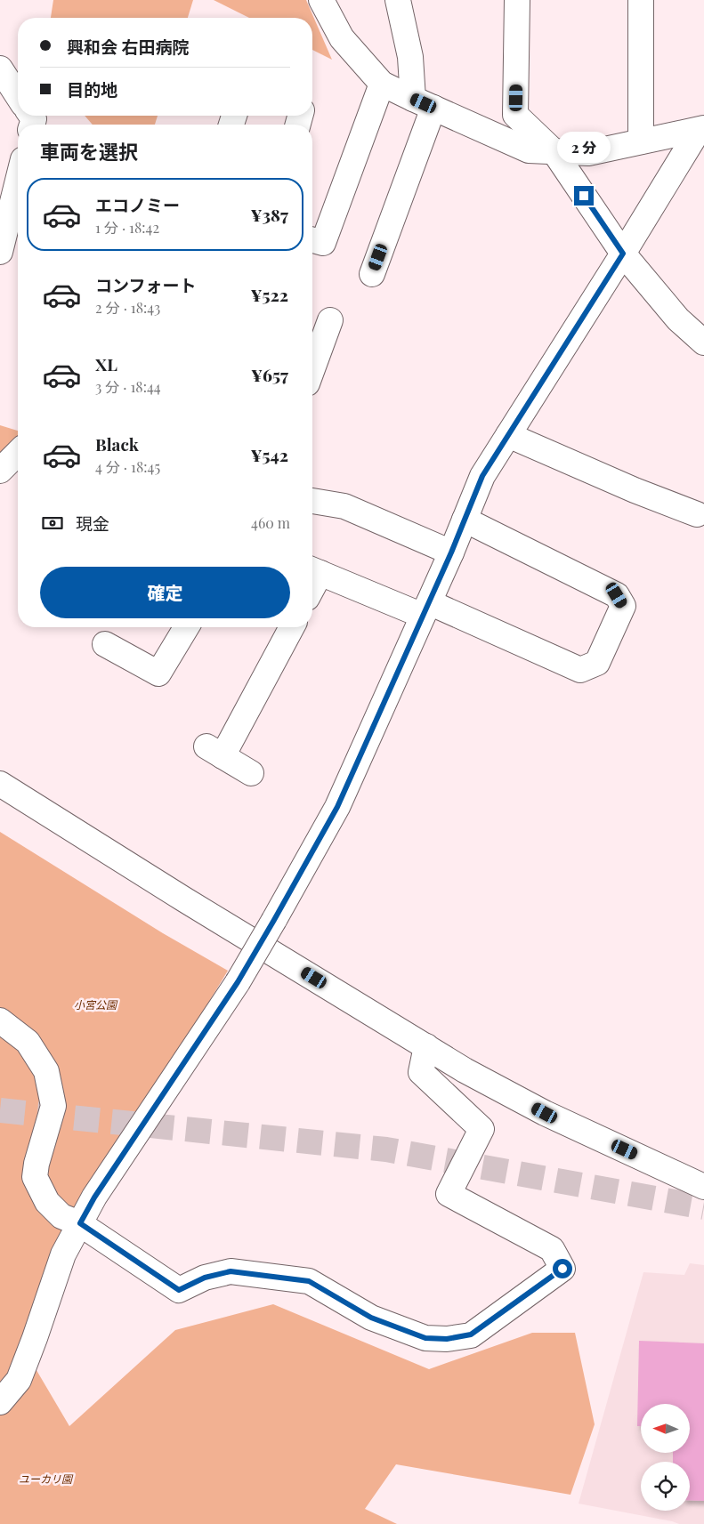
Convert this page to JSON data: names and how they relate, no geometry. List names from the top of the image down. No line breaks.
{"parks":["小宮公園","ユーカリ園"],"north":"left","page":{"banner":["興和会 右田病院","目的地"],"heading":"車両を選択","bubble":"2 分","list":[{"name":"エコノミー","note":"1 分 · 18:42","value":"¥387"},{"name":"コンフォート","note":"2 分 · 18:43","value":"¥522"},{"name":"XL","note":"3 分 · 18:44","value":"¥657"},{"name":"Black","note":"4 分 · 18:45","value":"¥542"}],"pay":["現金","460 m"],"buttons":"確定"}}
